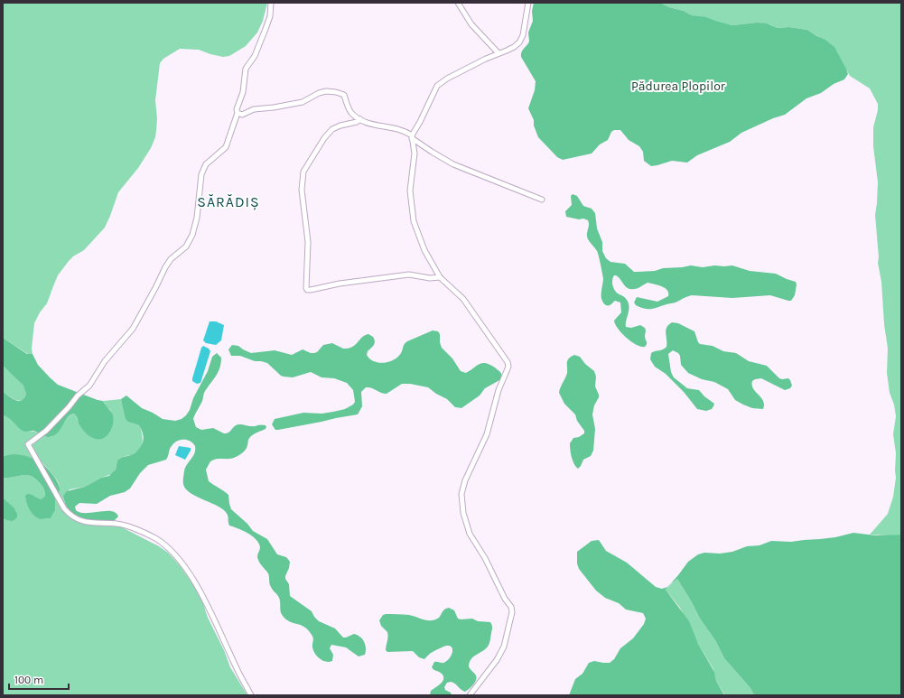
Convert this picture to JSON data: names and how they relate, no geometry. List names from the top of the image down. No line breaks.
{"districts":["SĂRĂDIȘ"],"parks":["Pădurea Plopilor"],"scale_bar":"100 m"}
